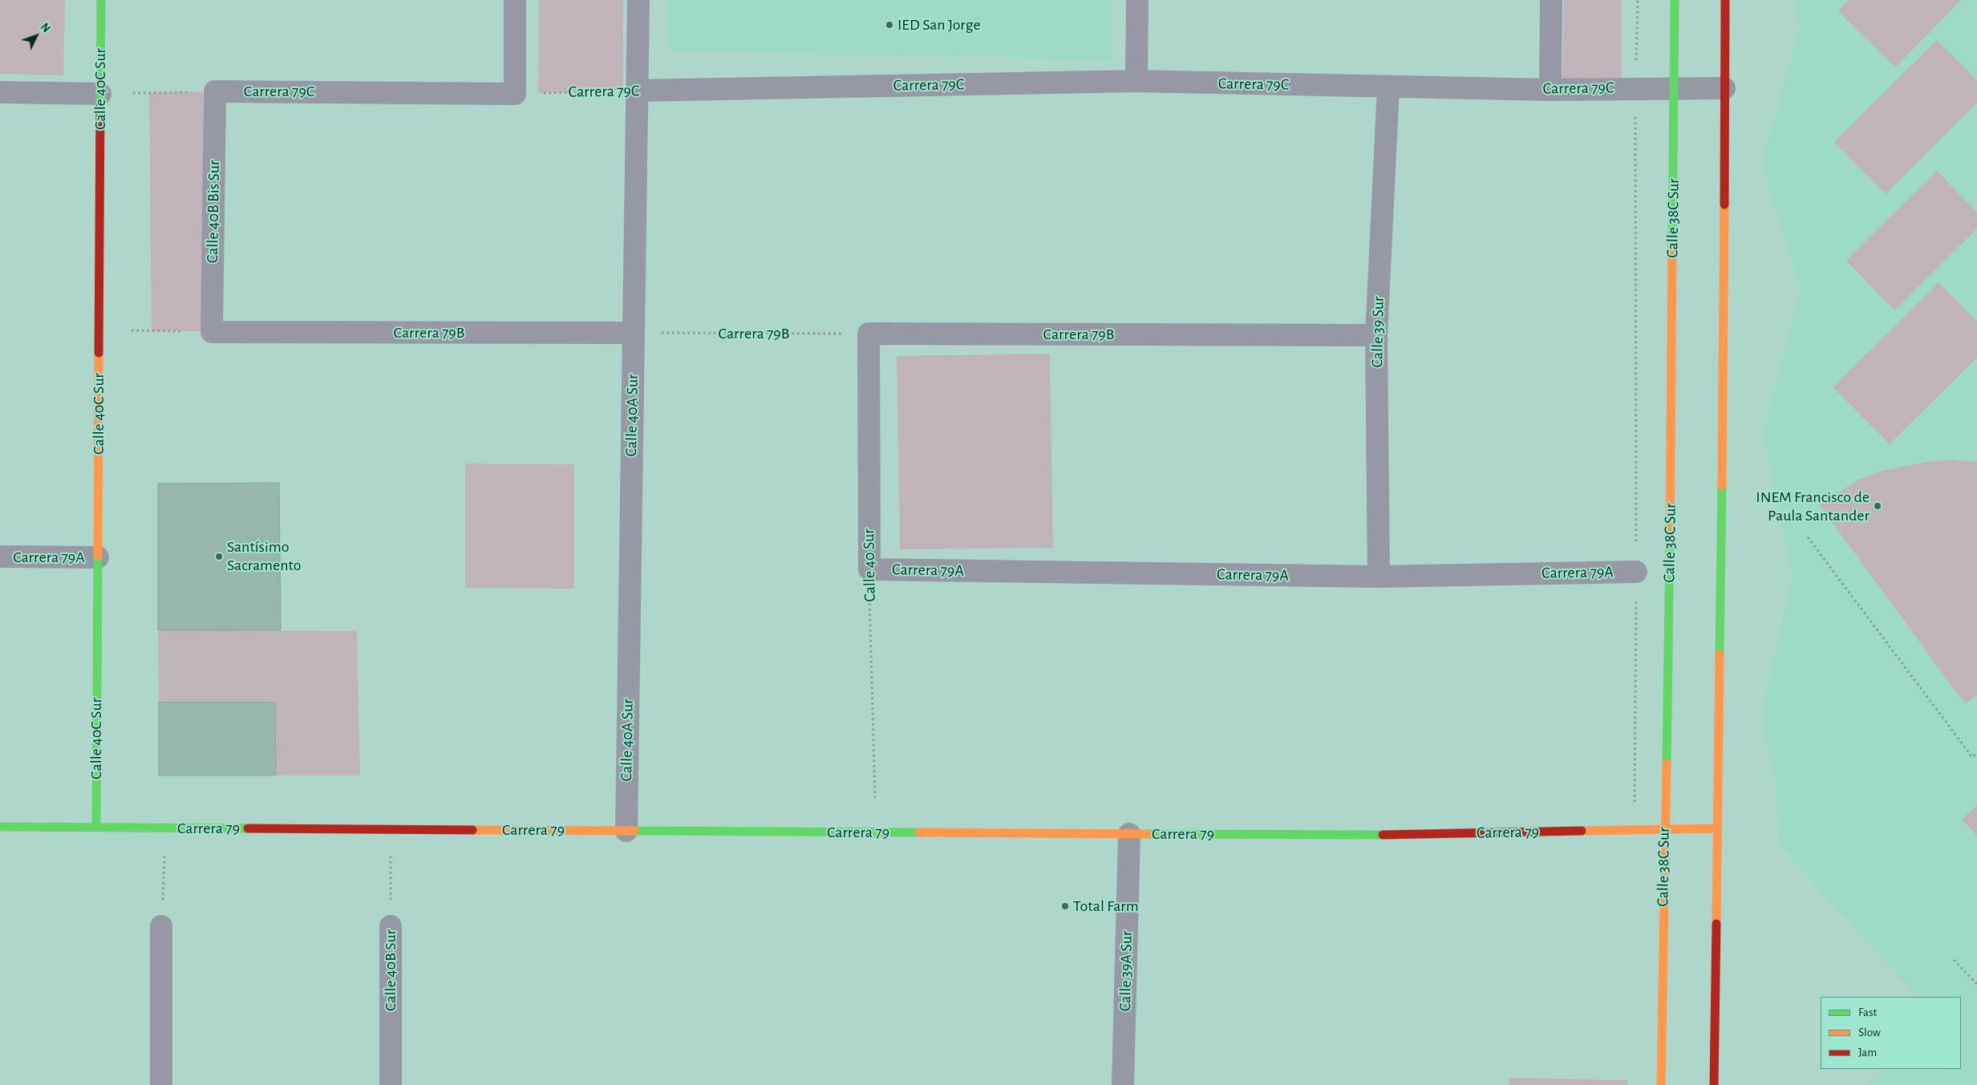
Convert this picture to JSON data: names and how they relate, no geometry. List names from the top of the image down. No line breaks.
{"streets":{"street":["Carrera 79C","Calle 40C Sur","Calle 40B Bis Sur","Calle 38C Sur","Calle 39 Sur","Carrera 79B","Calle 40A Sur","Carrera 79A","Calle 40 Sur","Carrera 79","Calle 40B Sur","Calle 39A Sur"]},"crossings":[["Carrera 79C","Calle 40B Bis Sur"],["Carrera 79C","Calle 38C Sur"],["Carrera 79C","Calle 39 Sur"],["Carrera 79C","Calle 40A Sur"],["Calle 40C Sur","Carrera 79A"],["Calle 40C Sur","Carrera 79"],["Calle 40B Bis Sur","Carrera 79B"],["Calle 38C Sur","Carrera 79"],["Calle 39 Sur","Carrera 79B"],["Calle 39 Sur","Carrera 79A"],["Carrera 79B","Calle 40A Sur"],["Carrera 79B","Calle 40 Sur"],["Calle 40A Sur","Carrera 79"],["Carrera 79A","Calle 40 Sur"],["Carrera 79","Calle 39A Sur"]],"places":["IED San Jorge","INEM Francisco de Paula Santander","Santísimo Sacramento","Total Farm"],"legend":["Fast","Slow","Jam"],"north":"top right"}
